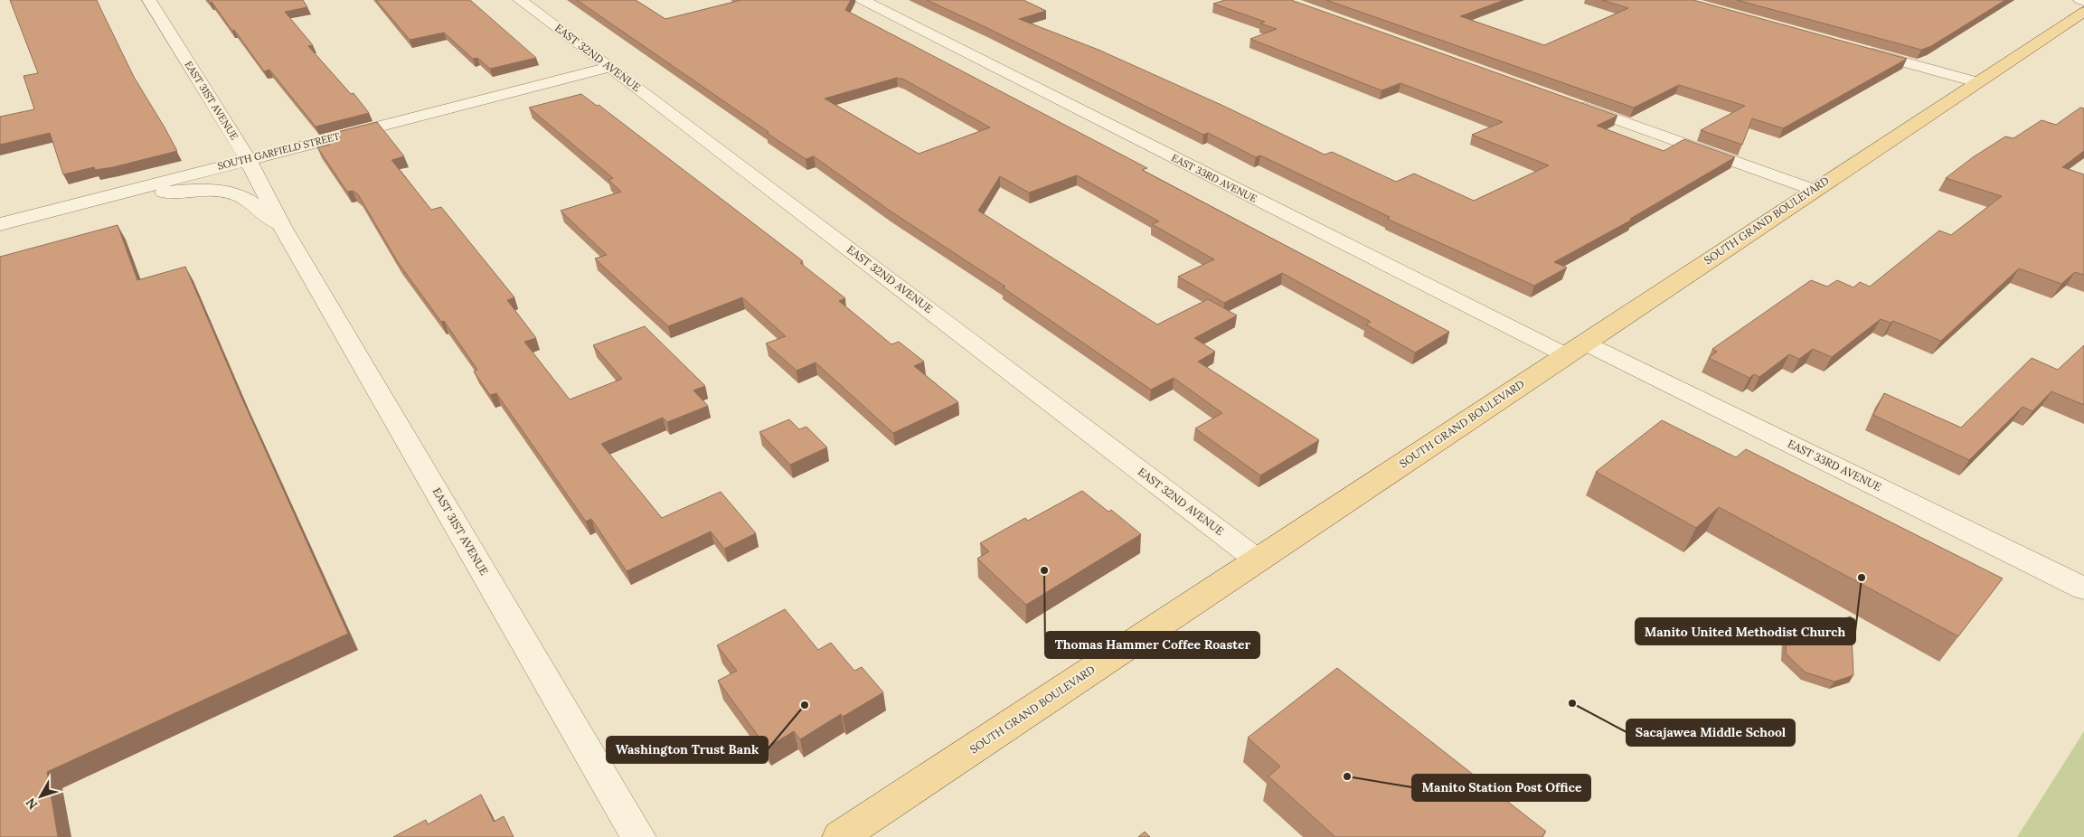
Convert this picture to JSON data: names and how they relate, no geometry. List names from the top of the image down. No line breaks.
{"streets":{"main road":["SOUTH GRAND BOULEVARD"],"street":["EAST 32ND AVENUE","EAST 31ST AVENUE","SOUTH GARFIELD STREET","EAST 33RD AVENUE"]},"crossings":[["EAST 32ND AVENUE","SOUTH GARFIELD STREET"],["EAST 32ND AVENUE","SOUTH GRAND BOULEVARD"],["EAST 31ST AVENUE","SOUTH GARFIELD STREET"],["EAST 33RD AVENUE","SOUTH GRAND BOULEVARD"]],"places":["Thomas Hammer Coffee Roaster","Manito United Methodist Church","Sacajawea Middle School","Washington Trust Bank","Manito Station Post Office"],"north":"bottom left"}
